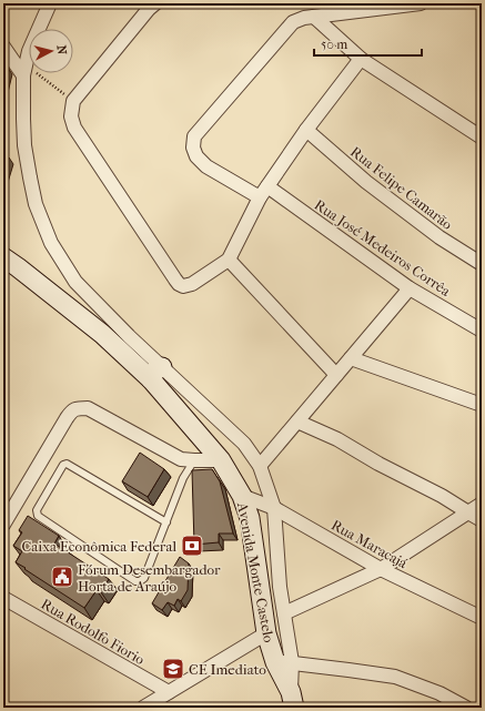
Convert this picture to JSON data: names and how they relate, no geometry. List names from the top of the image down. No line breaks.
{"streets":{"street":["Rua Felipe Camarão","Rua José Medeiros Corrêa","Rua Maracajá","Avenida Monte Castelo","Rua Rodolfo Fiorio"]},"crossings":[["Rua Maracajá","Avenida Monte Castelo"]],"places":{"bank":["Caixa Econômica Federal"],"public building":["Fórum Desembargador Horta de Araújo"],"school or university":["CE Imediato"]},"scale_bar":"50 m","north":"right"}
